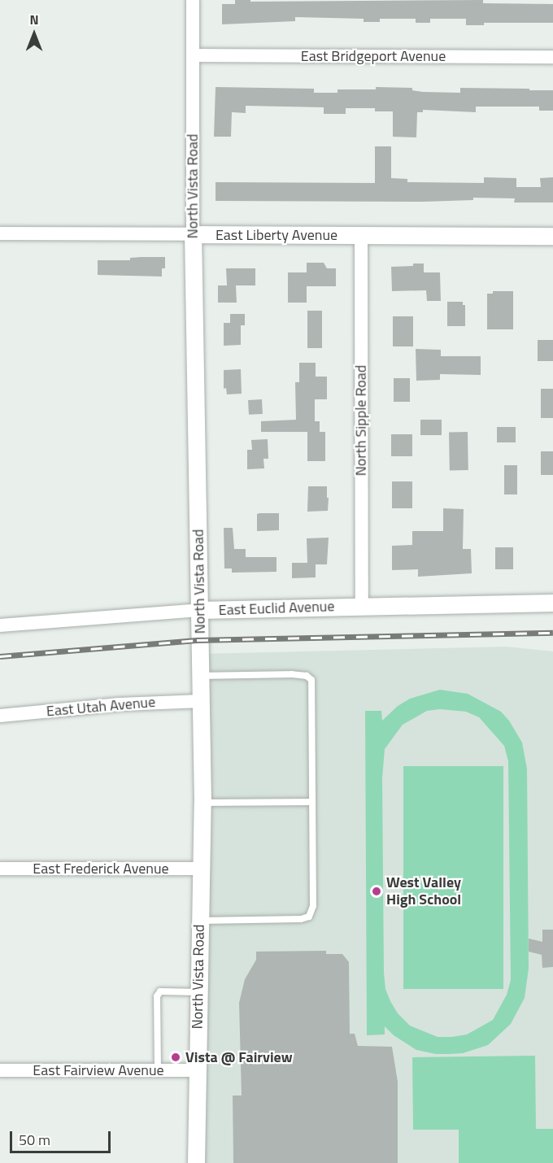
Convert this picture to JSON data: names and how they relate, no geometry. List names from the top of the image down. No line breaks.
{"streets":{"street":["East Bridgeport Avenue","North Vista Road","East Liberty Avenue","North Sipple Road","East Euclid Avenue","East Utah Avenue","East Frederick Avenue","East Fairview Avenue"]},"crossings":[["East Bridgeport Avenue","North Vista Road"],["North Vista Road","East Liberty Avenue"],["North Vista Road","East Euclid Avenue"],["North Vista Road","East Utah Avenue"],["North Vista Road","East Frederick Avenue"],["North Vista Road","East Fairview Avenue"],["East Liberty Avenue","North Sipple Road"],["North Sipple Road","East Euclid Avenue"]],"places":["West Valley High School","Vista @ Fairview"],"scale_bar":"50 m","north":"top"}
